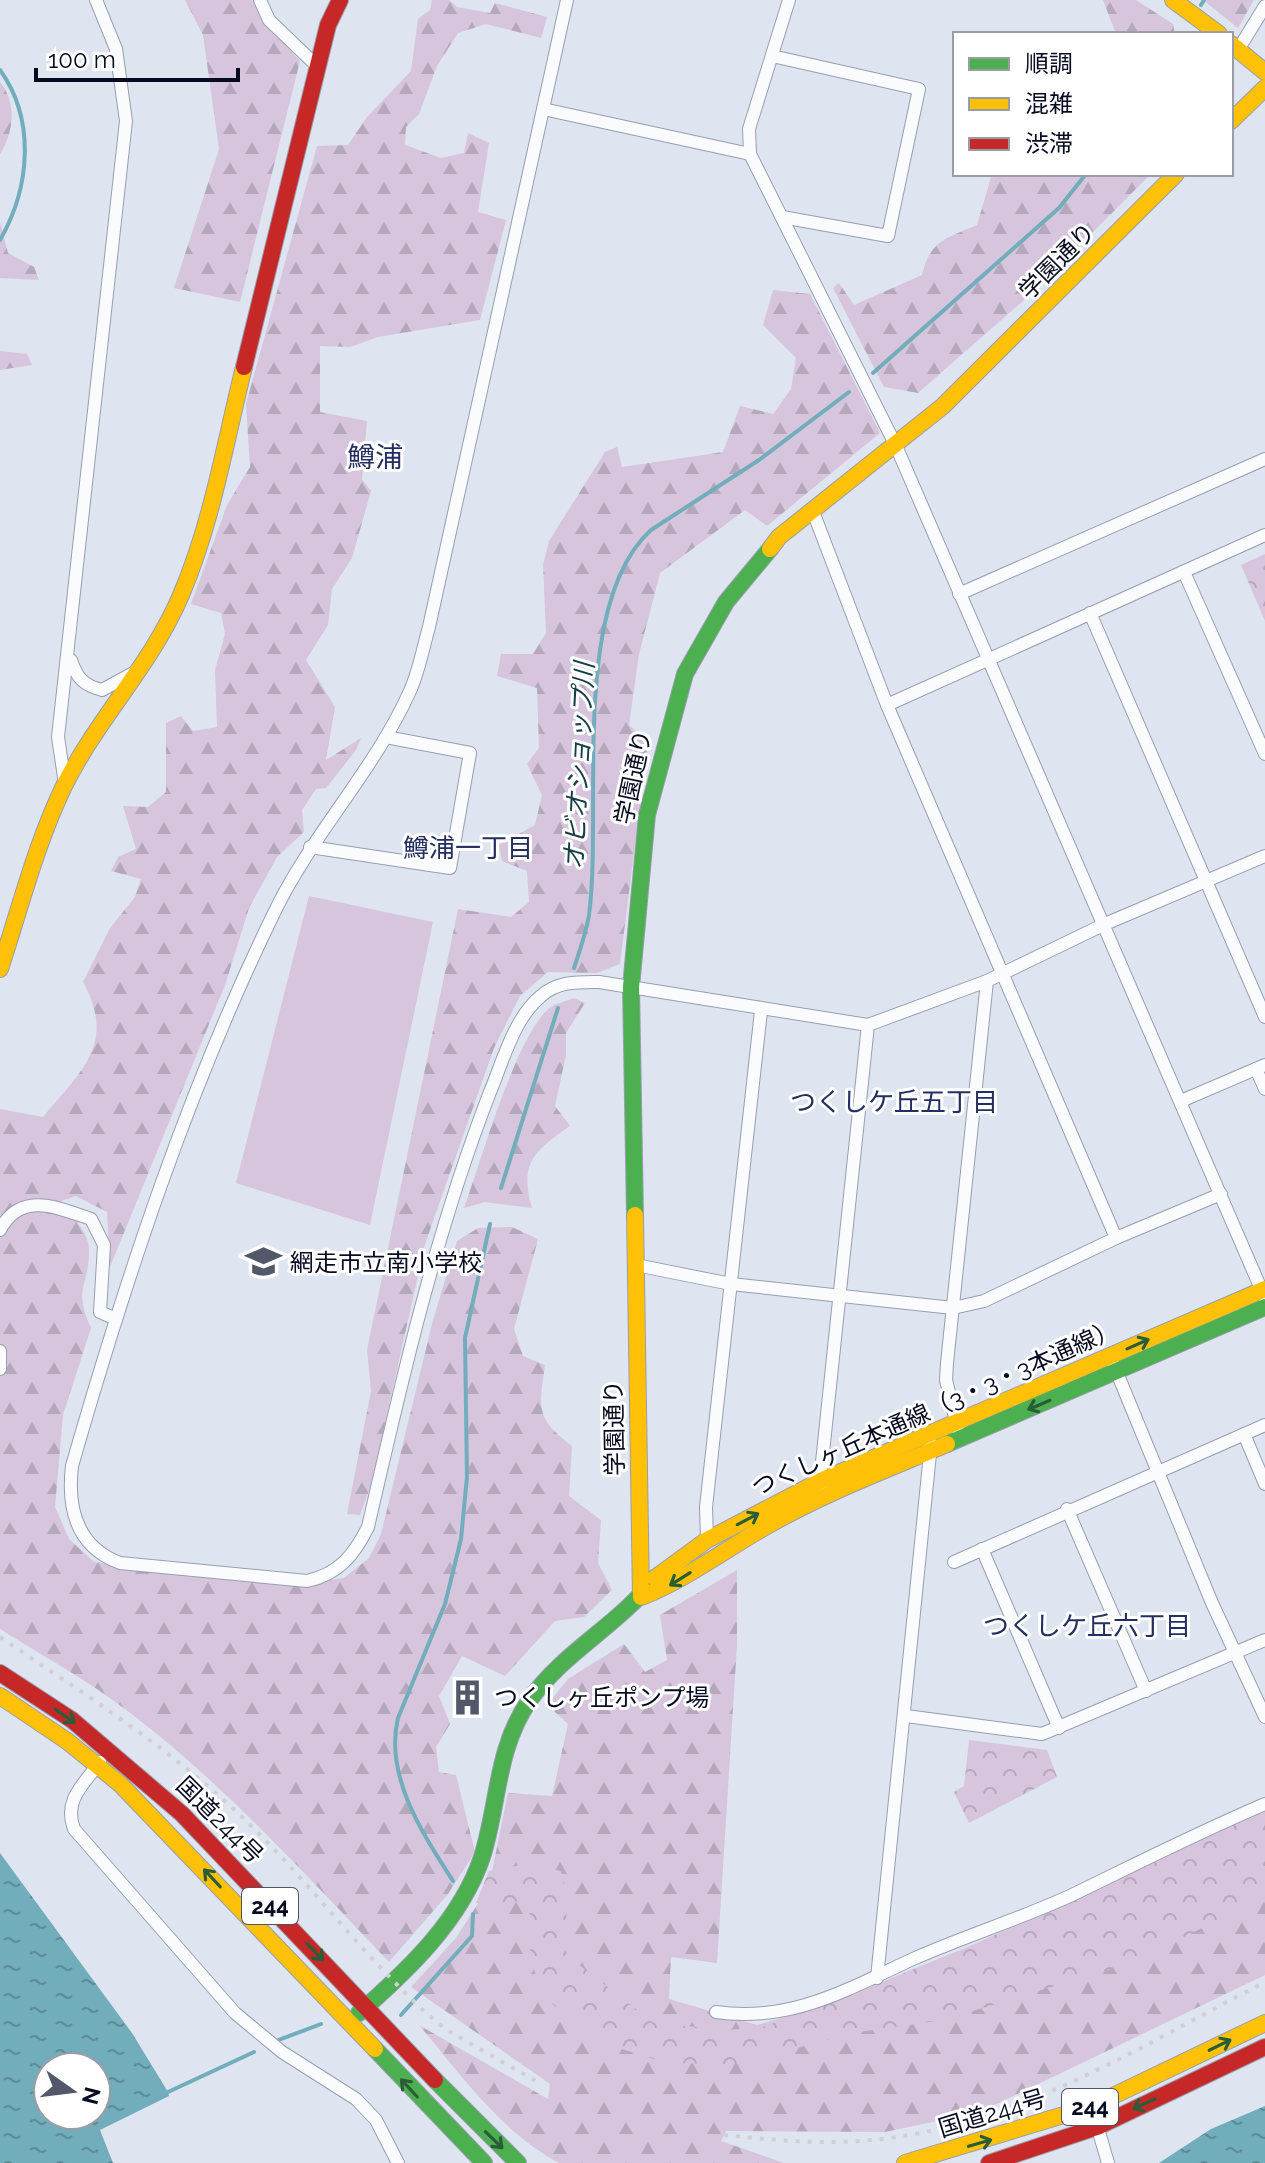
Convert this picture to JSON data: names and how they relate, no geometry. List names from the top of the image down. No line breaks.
{"streets":{"main road":["学園通り","つくしヶ丘本通線（3・3・3本通線）","国道244号","244"]},"crossings":[["学園通り","つくしヶ丘本通線（3・3・3本通線）"],["つくしヶ丘本通線（3・3・3本通線）","国道244号"]],"districts":["鱒浦","鱒浦一丁目","つくしケ丘五丁目","つくしケ丘六丁目"],"water":["オビオショップ川"],"places":{"school or university":["網走市立南小学校"],"building":["つくしヶ丘ポンプ場"]},"legend":["順調","混雑","渋滞"],"scale_bar":"100 m","north":"right"}
